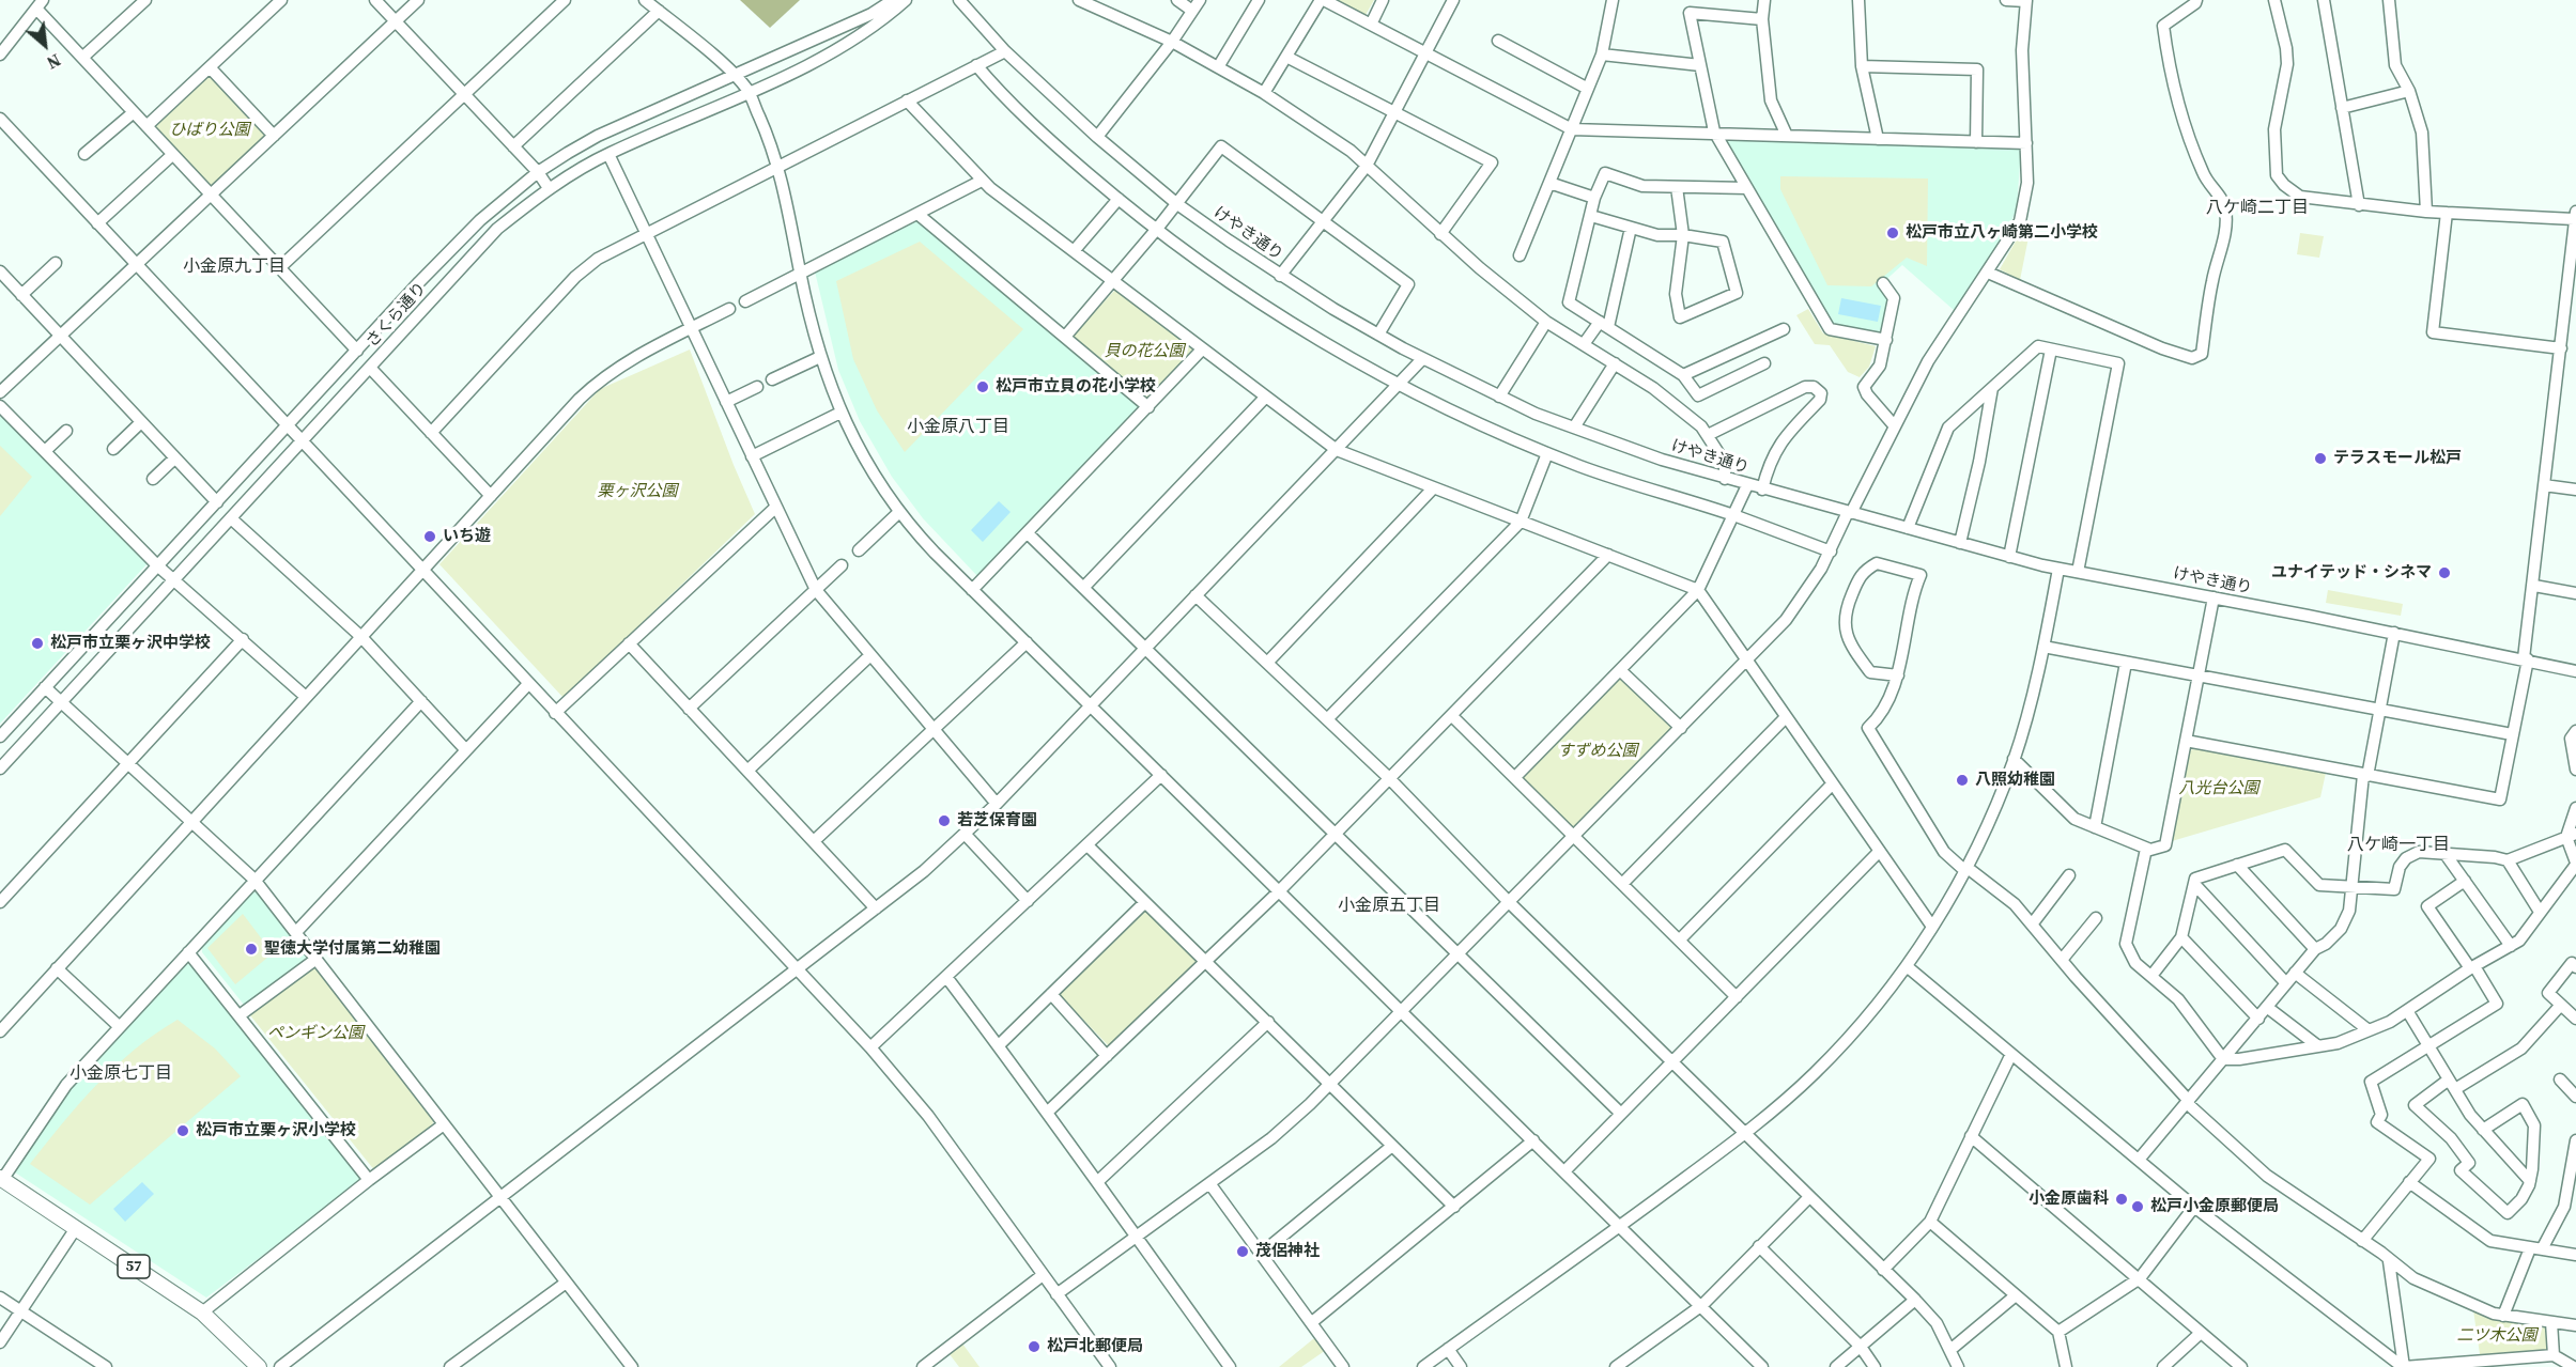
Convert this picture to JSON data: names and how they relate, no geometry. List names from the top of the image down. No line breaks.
{"streets":{"main road":["57"],"street":["けやき通り","さくら通り"]},"districts":["八ケ崎二丁目","小金原九丁目","小金原八丁目","八ケ崎一丁目","小金原五丁目","小金原七丁目"],"parks":["ひばり公園","貝の花公園","栗ヶ沢公園","すずめ公園","八光台公園","ペンギン公園","二ツ木公園"],"places":["松戸市立八ヶ崎第二小学校","松戸市立貝の花小学校","テラスモール松戸","いち遊","ユナイテッド・シネマ","松戸市立栗ヶ沢中学校","八照幼稚園","若芝保育園","聖徳大学付属第二幼稚園","松戸市立栗ヶ沢小学校","小金原歯科","松戸小金原郵便局","茂侶神社","松戸北郵便局"],"north":"bottom right"}
